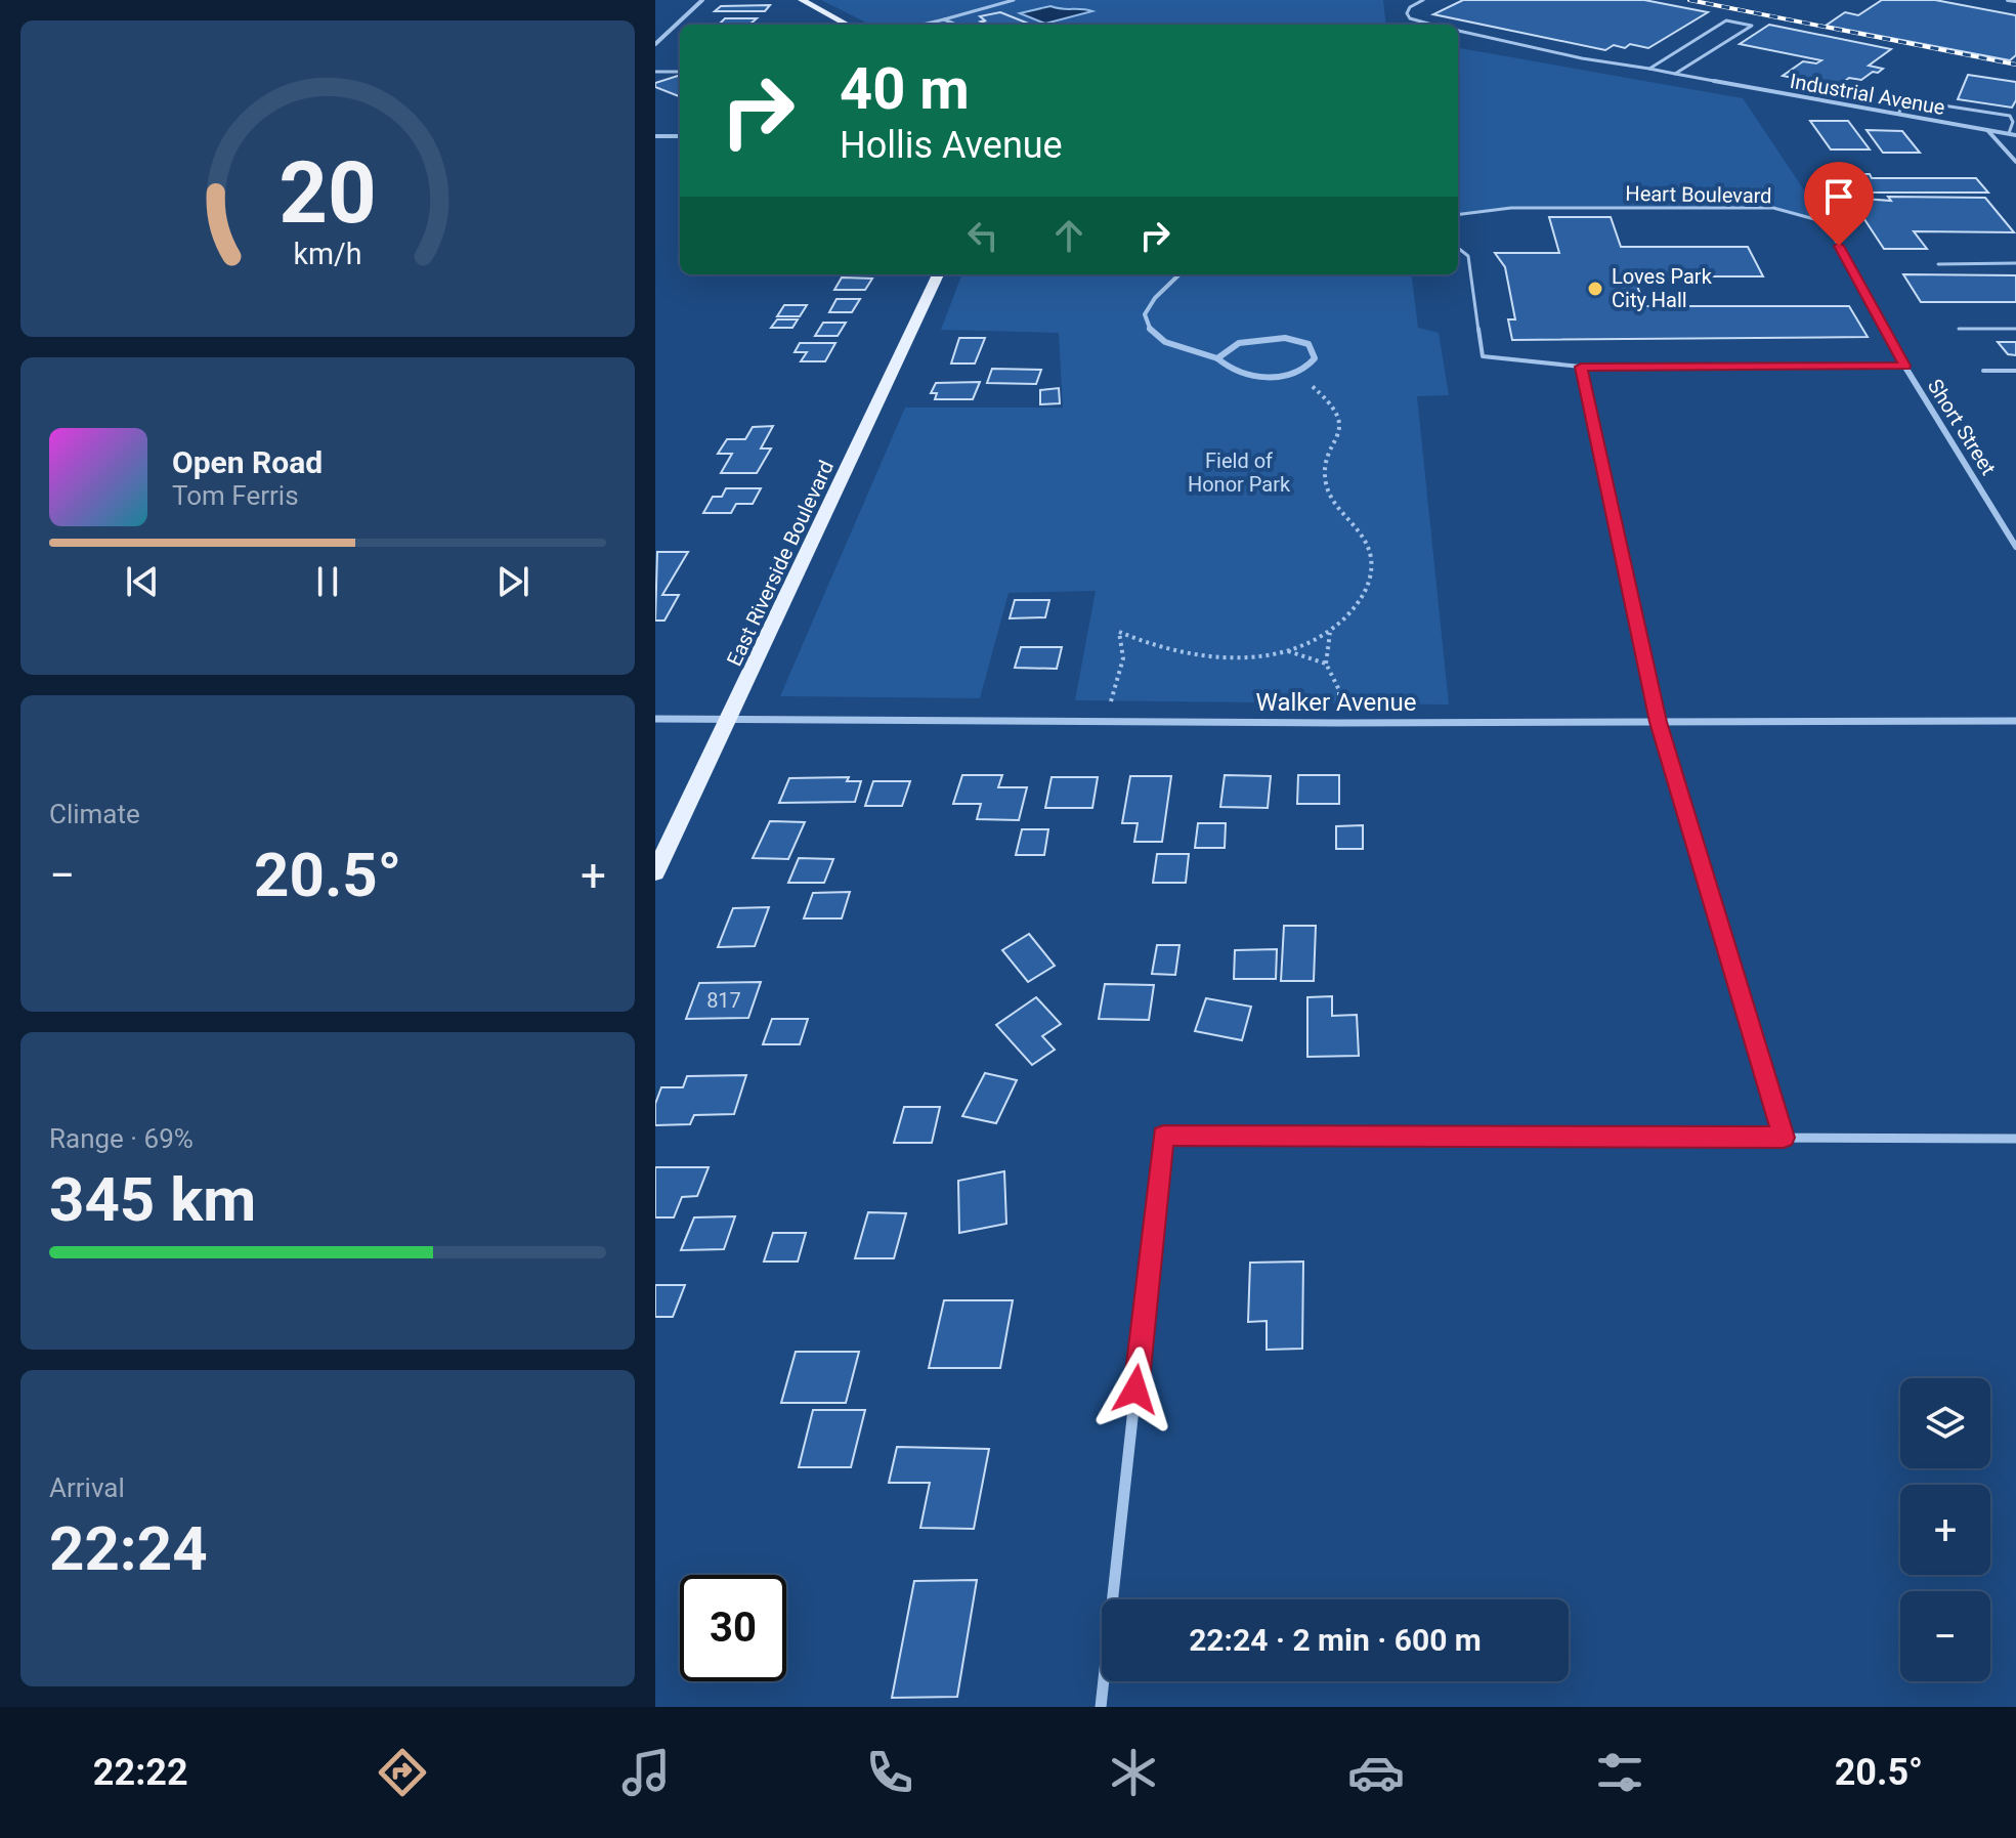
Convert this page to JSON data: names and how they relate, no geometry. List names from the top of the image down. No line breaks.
{"streets":{"main road":["East Riverside Boulevard"],"street":["Industrial Avenue","Short Street","Walker Avenue"],"lane":["Heart Boulevard"]},"crossings":[["Heart Boulevard","Short Street"],["East Riverside Boulevard","Walker Avenue"]],"parks":["Field of Honor Park"],"places":["Loves Park City Hall"],"house_numbers":["817"],"page":{"turn":["40 m","Hollis Avenue"],"song":["Open Road","Tom Ferris"],"tile":["Climate",["Range · 69%","345 km"],["Arrival","22:24"]],"heat":["−","20.5°","+"],"map_buttons":["+","−"],"limit":"30","trip":"22:24 · 2 min · 600 m","tabs":["22:22","20.5°"],"gauge":["20","km/h"]}}
